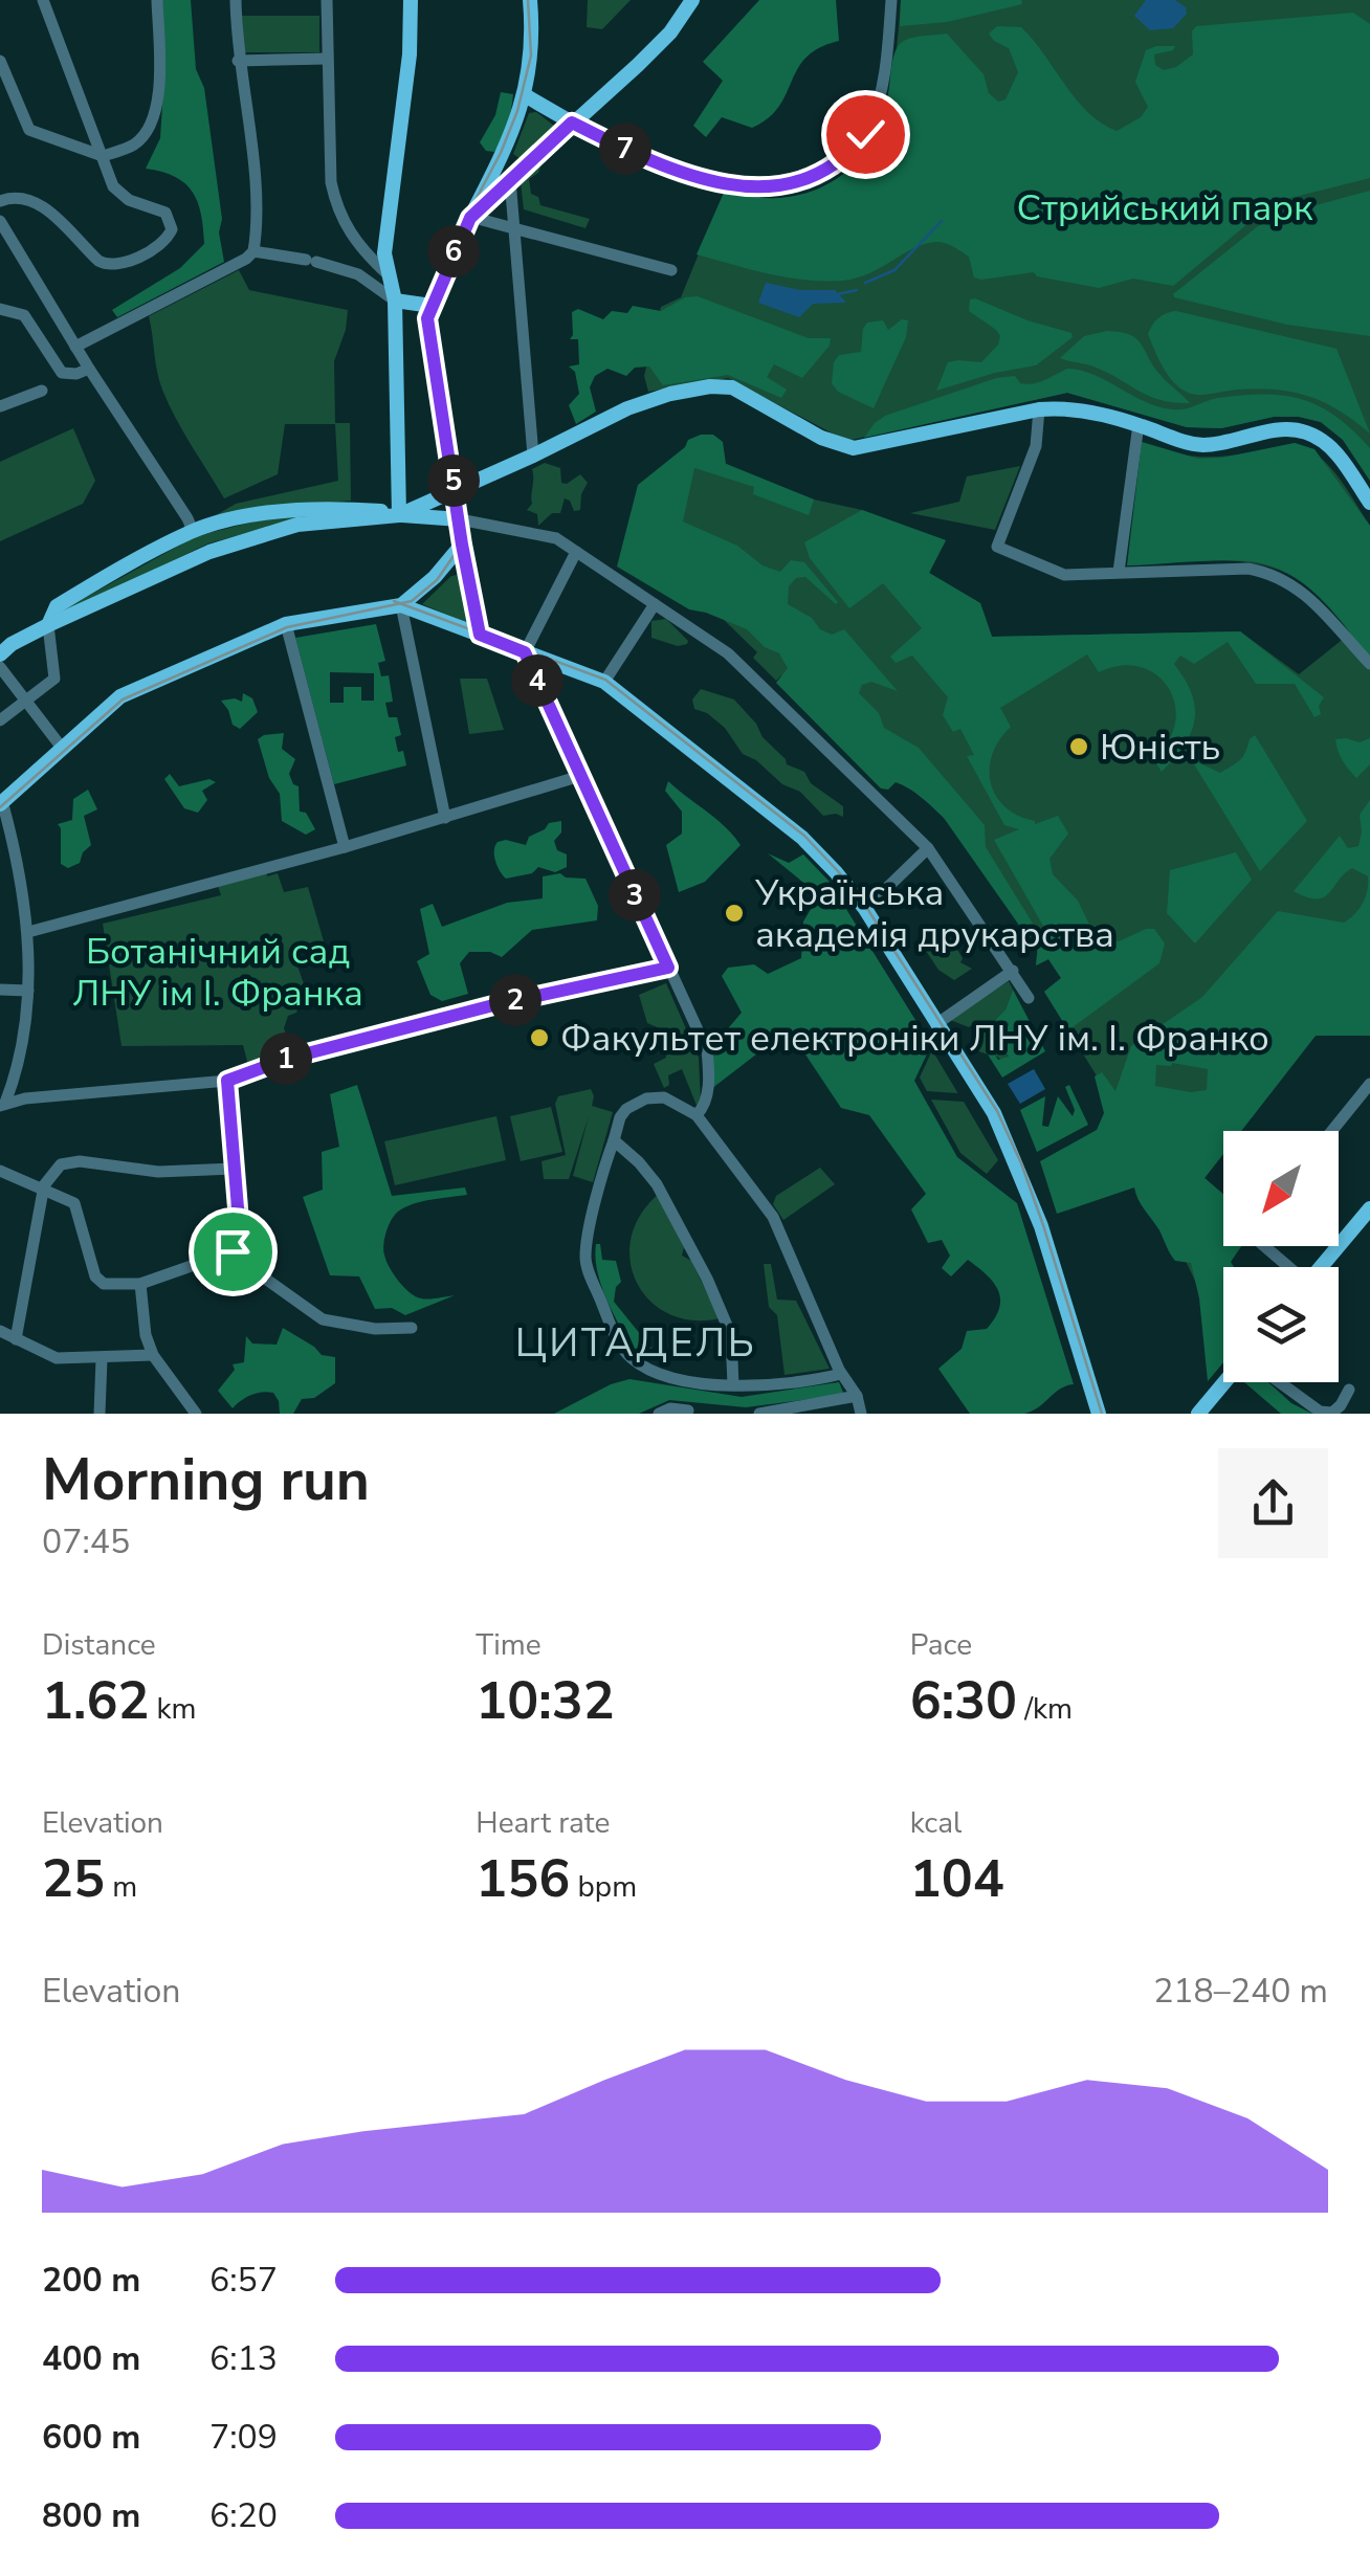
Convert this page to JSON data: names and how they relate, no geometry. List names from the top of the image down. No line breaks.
{"districts":["ЦИТАДЕЛЬ"],"parks":["Стрийський парк","Ботанічний сад ЛНУ ім І. Франка"],"places":["Юність","Українська академія друкарства","Факультет електроніки ЛНУ ім. І. Франко"],"north":"bottom left","page":{"pins":["7","6","5","4","3","2","1"],"heading":["Morning run","07:45"],"stats":[["Distance","1.62 km"],["Time","10:32"],["Pace","6:30 /km"],["Elevation","25 m"],["Heart rate","156 bpm"],["kcal","104"]],"chart":["Elevation","218–240 m"],"list":[{"name":"200 m","note":"6:57"},{"name":"400 m","note":"6:13"},{"name":"600 m","note":"7:09"},{"name":"800 m","note":"6:20"}]}}
